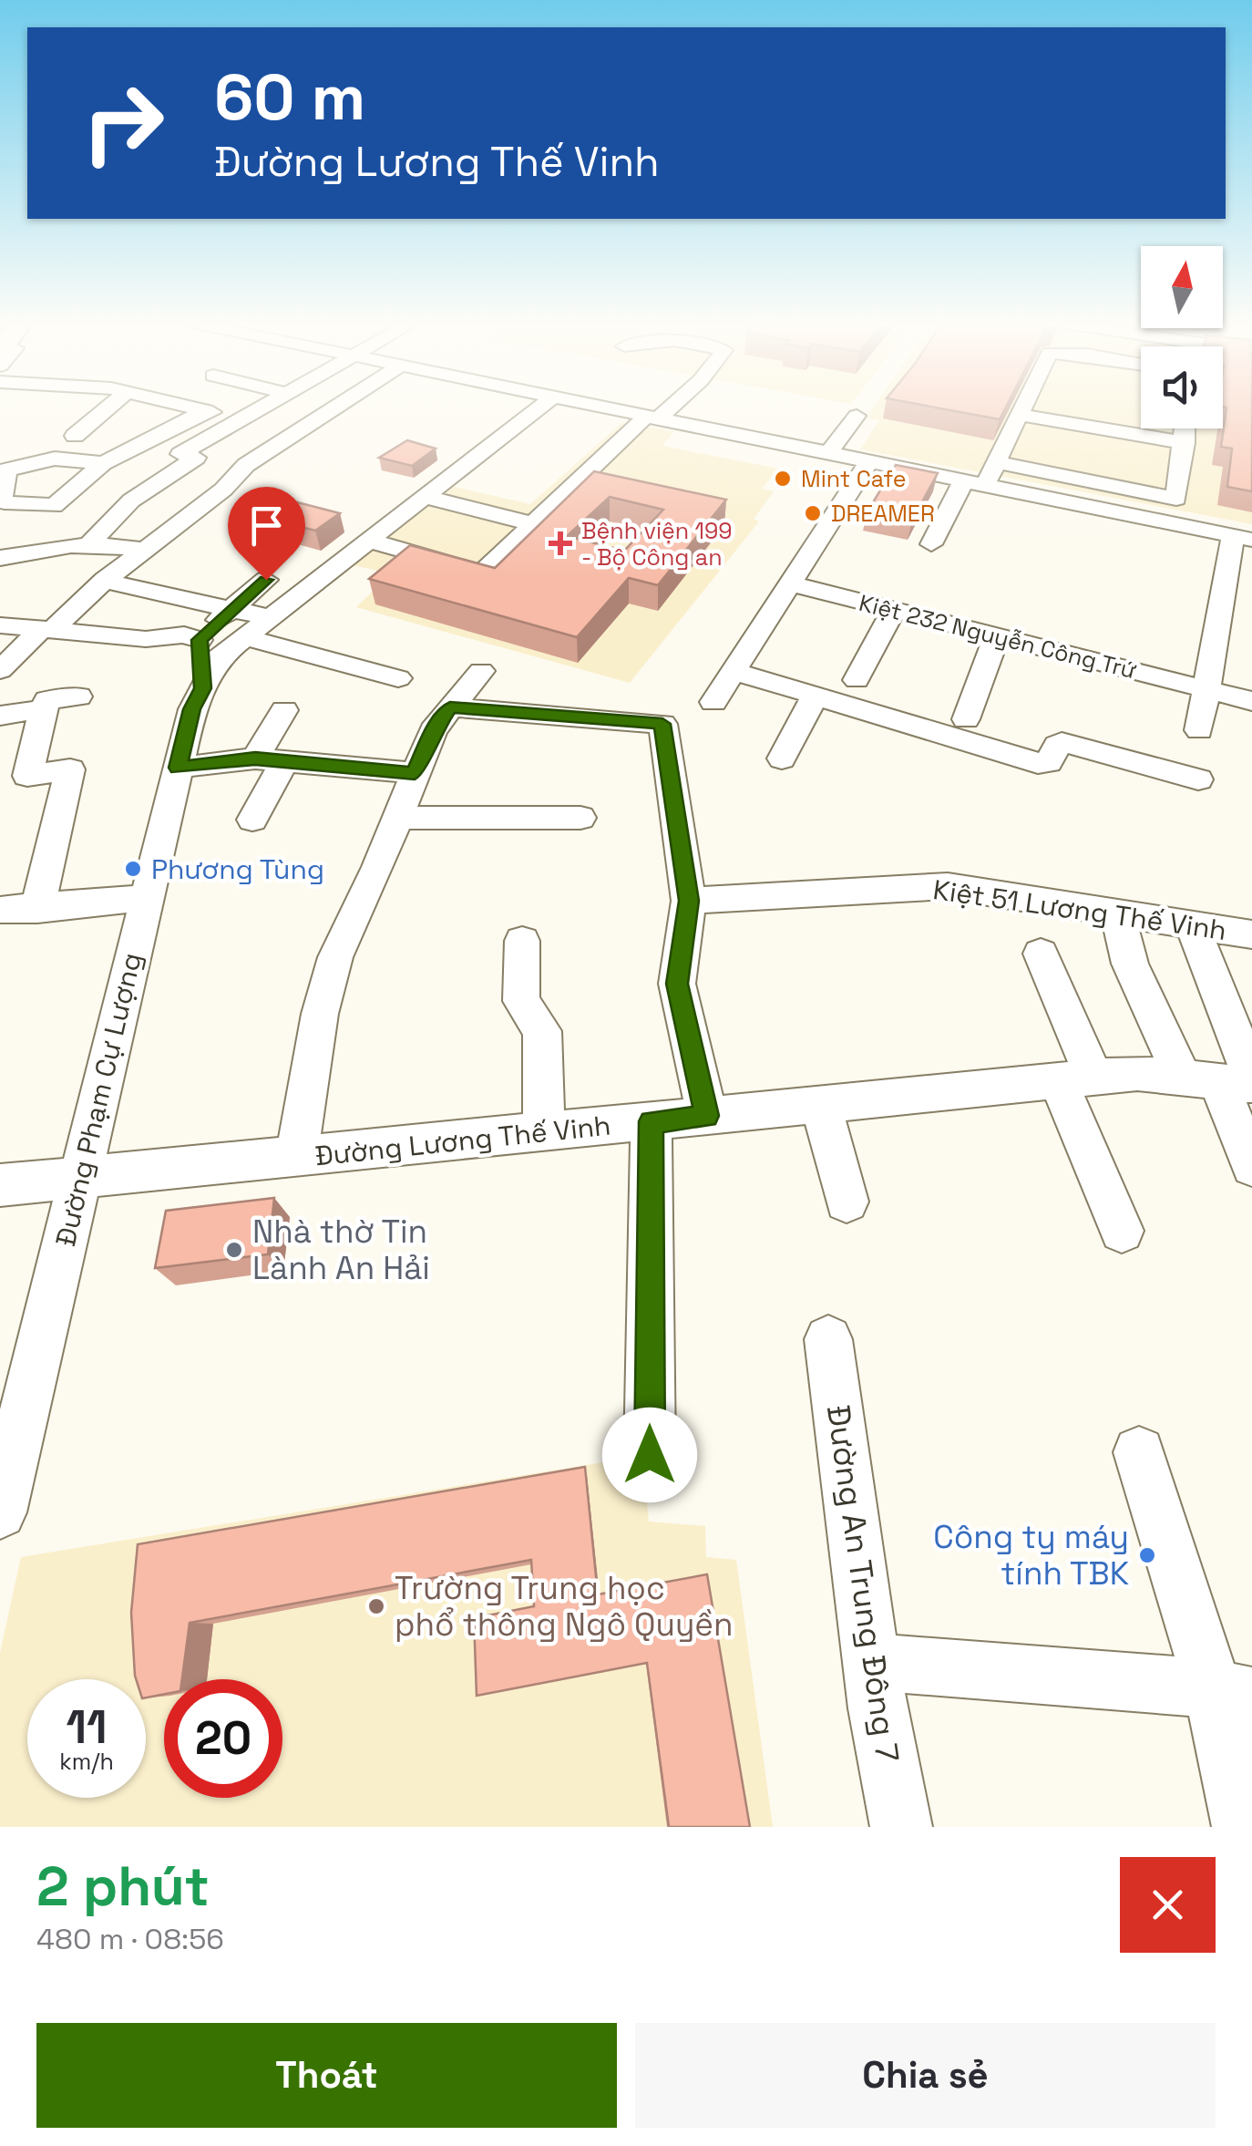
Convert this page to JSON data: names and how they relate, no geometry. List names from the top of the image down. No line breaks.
{"streets":{"street":["Kiệt 232 Nguyễn Công Trứ","Kiệt 51 Lương Thế Vinh","Đường Phạm Cự Lượng","Đường Lương Thế Vinh","Đường An Trung Đông 7"]},"crossings":[["Đường Phạm Cự Lượng","Đường Lương Thế Vinh"]],"places":{"other":["Mint Cafe","DREAMER","Phương Tùng","Nhà thờ Tin Lành An Hải","Công ty máy tính TBK","Trường Trung học phổ thông Ngô Quyền"],"health":["Bệnh viện 199 - Bộ Công an"]},"north":"top","page":{"turn":["60 m","Đường Lương Thế Vinh"],"speed":"11 km/h","limit":"20","heading":["2 phút","480 m · 08:56"],"buttons":["Thoát","Chia sẻ"]}}
